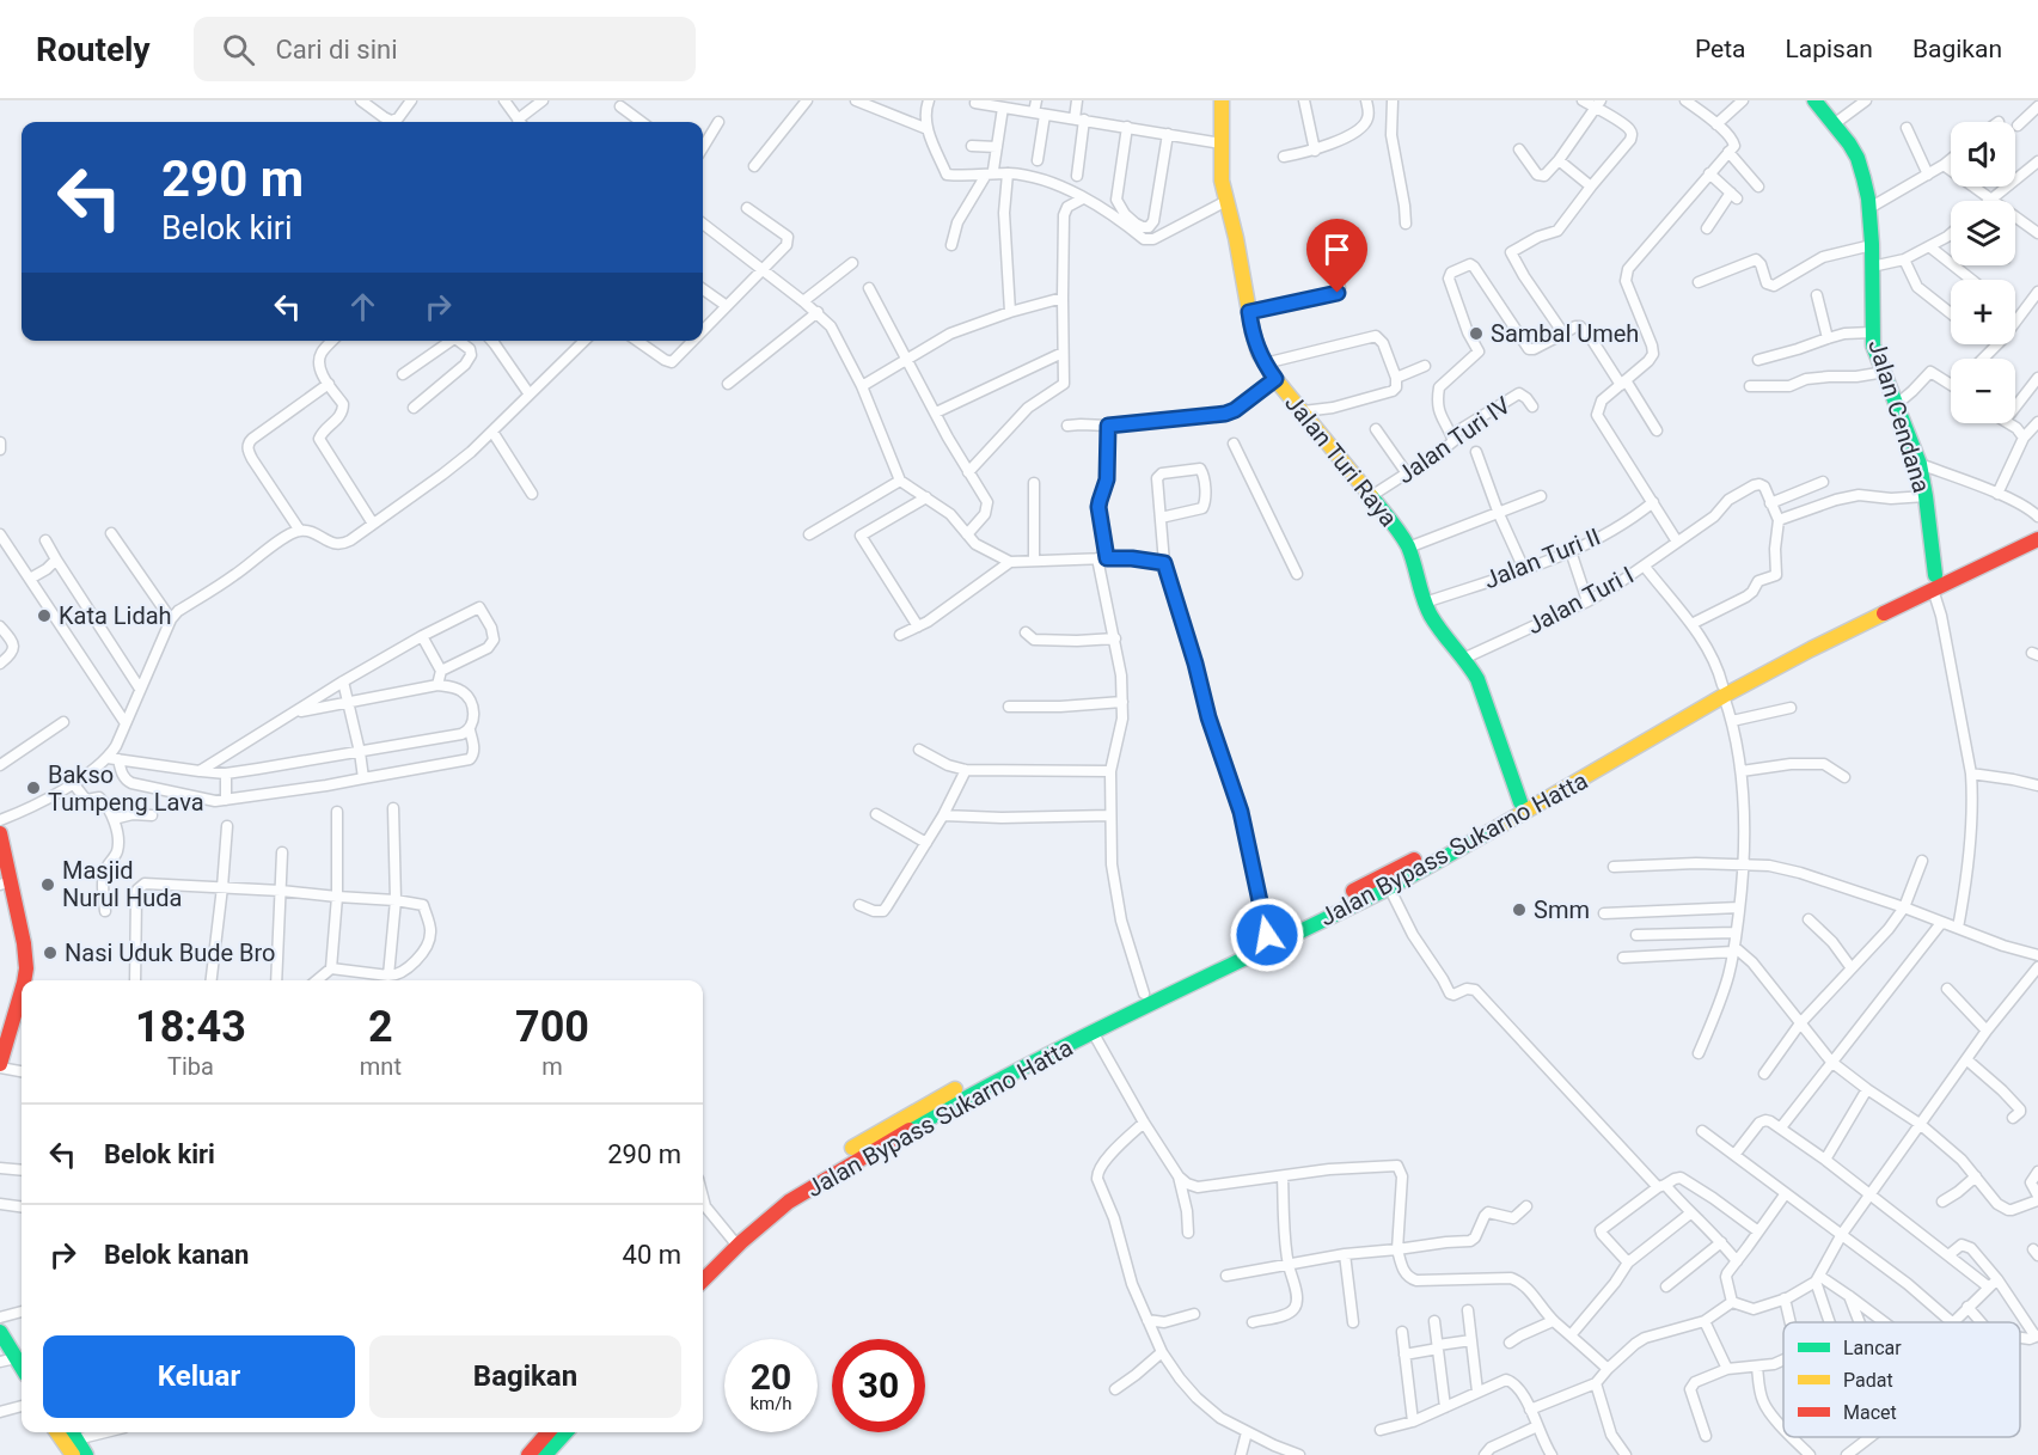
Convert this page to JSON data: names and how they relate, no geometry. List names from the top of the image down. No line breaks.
{"streets":{"main road":["Jalan Cendana","Jalan Turi Raya","Jalan Bypass Sukarno Hatta"],"street":["Jalan Turi IV","Jalan Turi II","Jalan Turi I"]},"crossings":[["Jalan Cendana","Jalan Bypass Sukarno Hatta"],["Jalan Turi IV","Jalan Turi Raya"],["Jalan Turi Raya","Jalan Turi II"],["Jalan Turi Raya","Jalan Turi I"],["Jalan Turi Raya","Jalan Bypass Sukarno Hatta"],["Jalan Turi I","Jalan Bypass Sukarno Hatta"]],"places":["Sambal Umeh","Kata Lidah","Bakso Tumpeng Lava","Masjid Nurul Huda","Smm","Nasi Uduk Bude Bro"],"legend":["Lancar","Padat","Macet"],"page":{"header":"Routely","search":"Cari di sini","nav":["Peta","Lapisan","Bagikan"],"map_buttons":["+","−"],"turn":["290 m","Belok kiri"],"eta":["18:43","Tiba","2","mnt","700","m"],"list":[{"name":"Belok kiri","value":"290 m"},{"name":"Belok kanan","value":"40 m"}],"buttons":["Keluar","Bagikan"],"speed":"20 km/h","limit":"30"}}
